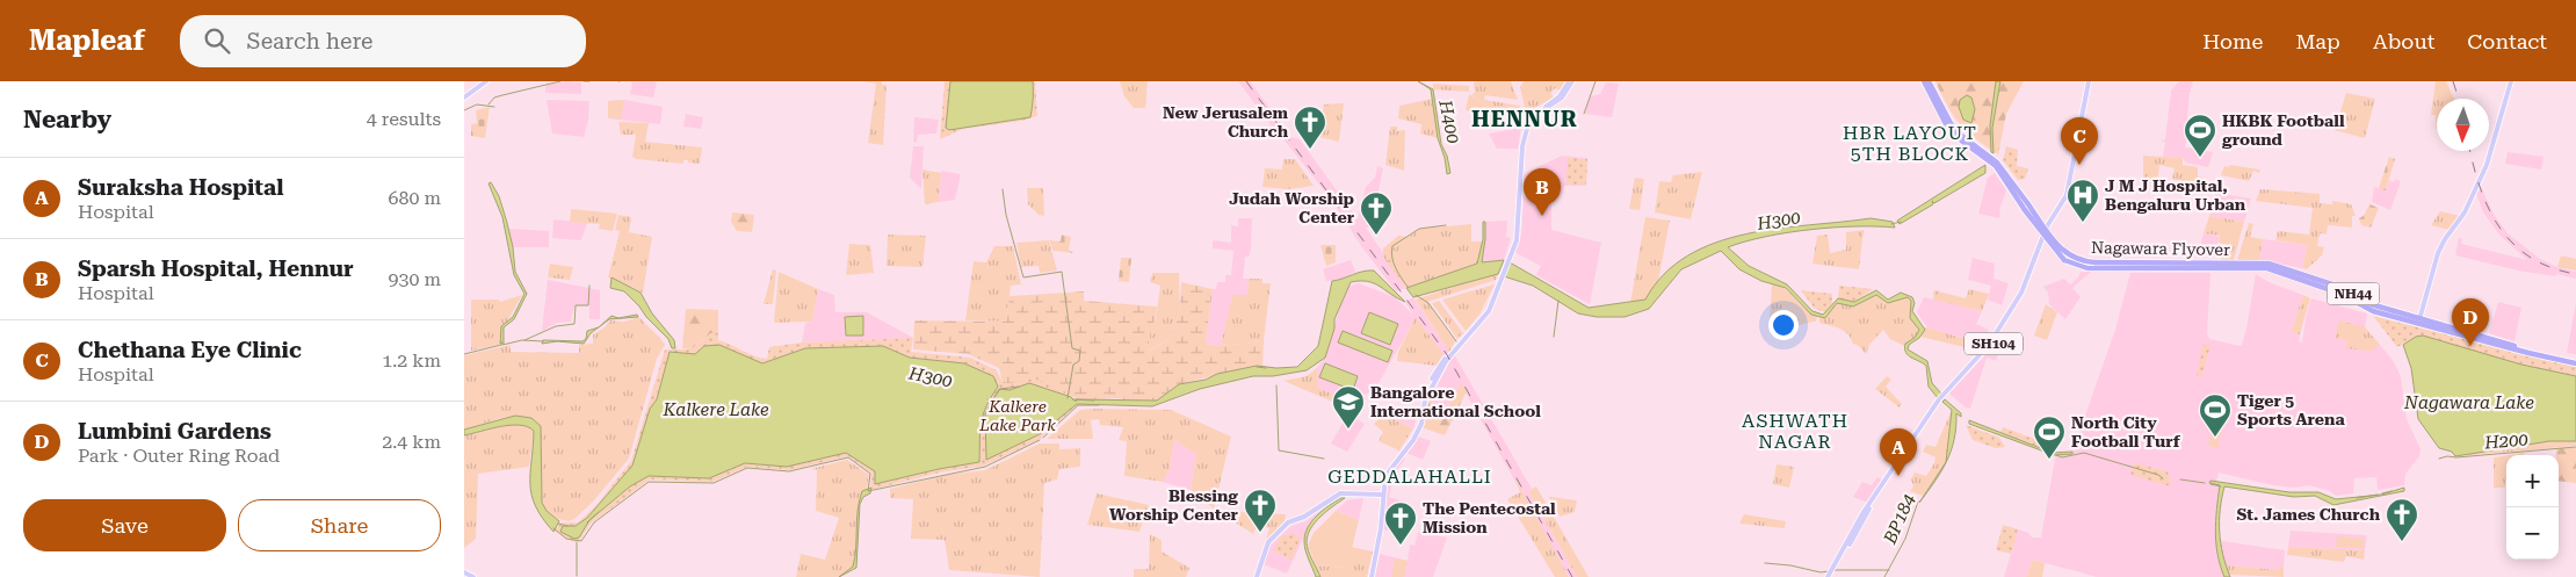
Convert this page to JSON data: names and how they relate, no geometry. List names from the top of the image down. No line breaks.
{"streets":{"highway":["Nagawara Flyover","NH44"],"main road":["SH104"]},"crossings":[["Nagawara Flyover","NH44"]],"districts":["HENNUR","HBR LAYOUT 5TH BLOCK","ASHWATH NAGAR","GEDDALAHALLI"],"water":["H400","H300","Nagawara Lake","Kalkere Lake","H200","BP184"],"parks":["Kalkere Lake Park"],"places":{"church":["New Jerusalem Church","Judah Worship Center","Blessing Worship Center","St. James Church","The Pentecostal Mission"],"sports":["HKBK Football ground","Tiger 5 Sports Arena","North City Football Turf"],"hospital":["J M J Hospital, Bengaluru Urban"],"school or university":["Bangalore International School"]},"north":"bottom","page":{"header":"Mapleaf","search":"Search here","nav":["Home","Map","About","Contact"],"heading":["Nearby","4 results"],"pins":["C","B","D","A"],"list":[{"mark":"A","name":"Suraksha Hospital","note":"Hospital","value":"680 m"},{"mark":"B","name":"Sparsh Hospital, Hennur","note":"Hospital","value":"930 m"},{"mark":"C","name":"Chethana Eye Clinic","note":"Hospital","value":"1.2 km"},{"mark":"D","name":"Lumbini Gardens","note":"Park · Outer Ring Road","value":"2.4 km"}],"map_buttons":["+","−"],"buttons":["Save","Share"]}}
